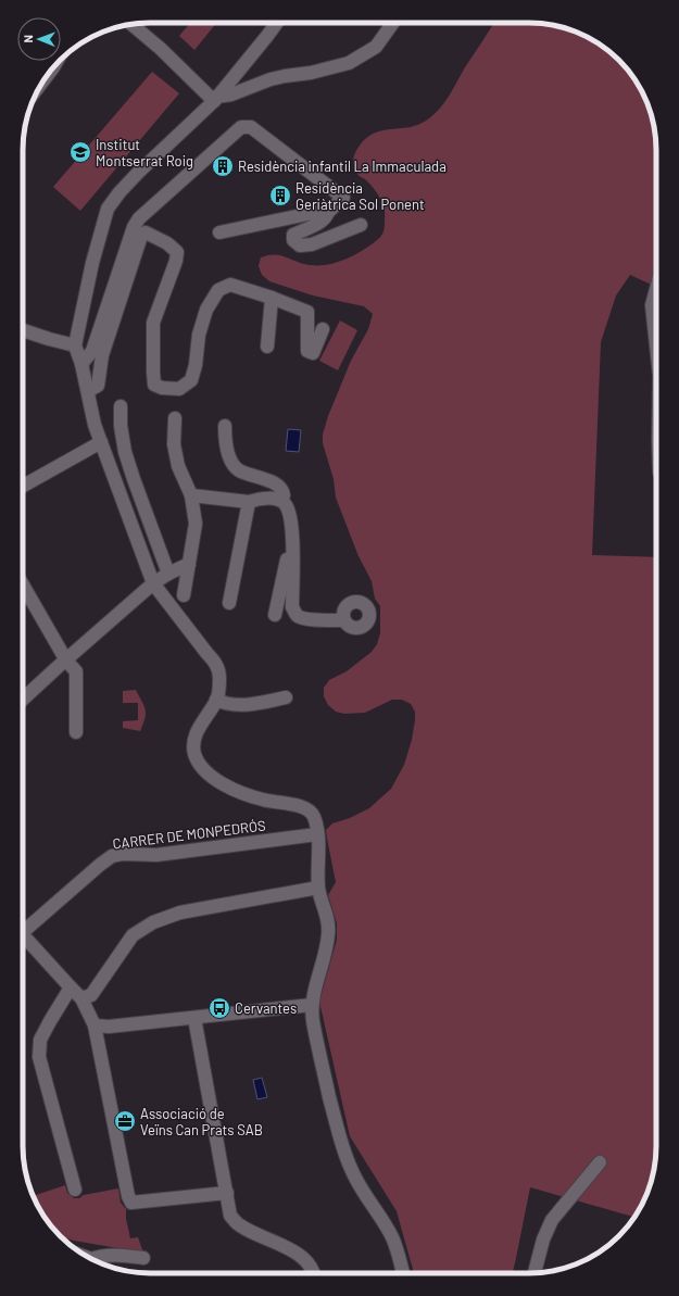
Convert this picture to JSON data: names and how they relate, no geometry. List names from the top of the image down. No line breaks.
{"streets":{"street":["CARRER DE MONPEDRÓS"]},"places":{"school or university":["Institut Montserrat Roig"],"building":["Residència infantil La Immaculada","Residència Geriàtrica Sol Ponent"],"bus stop":["Cervantes"],"office":["Associació de Veïns Can Prats SAB"]},"north":"left"}
